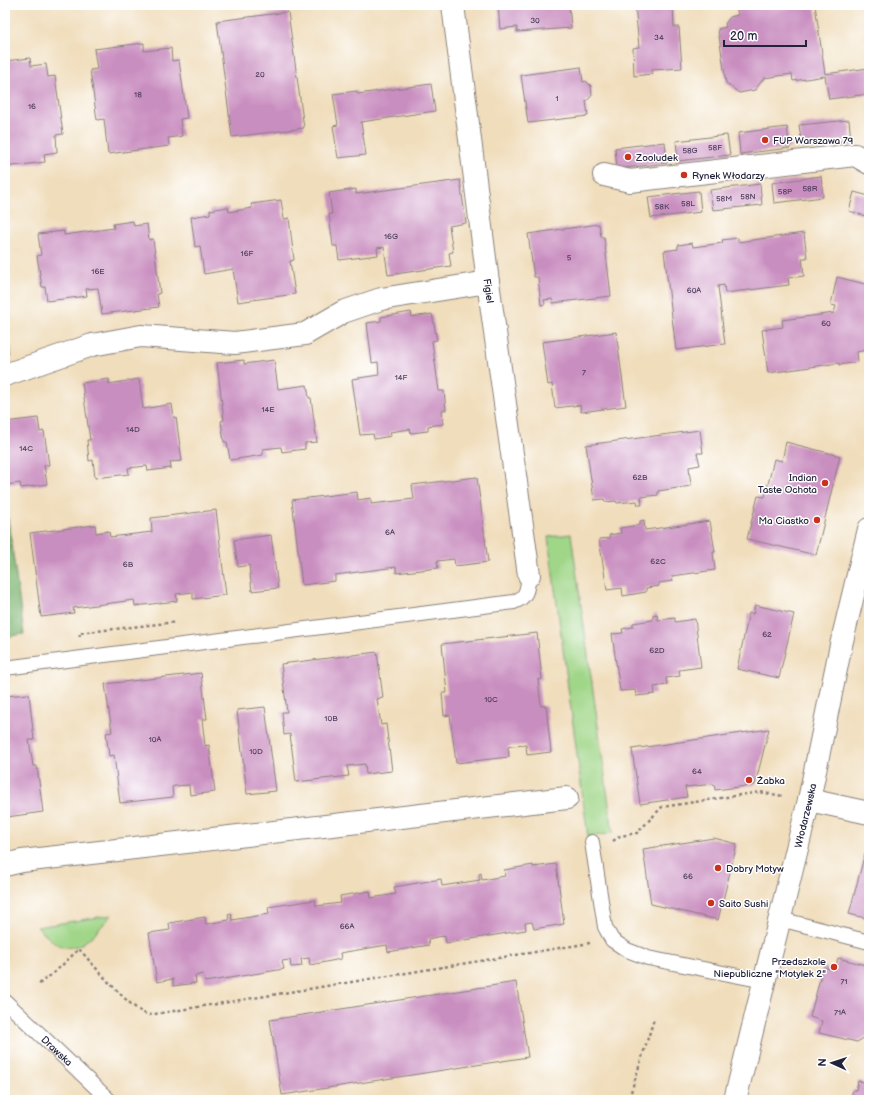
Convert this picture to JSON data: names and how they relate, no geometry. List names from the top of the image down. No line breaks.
{"streets":{"street":["Figiel","Włodarzewska"],"lane":["Drawska"]},"places":["FUP Warszawa 79","Zooludek","Rynek Włodarzy","Indian Taste Ochota","Ma Ciastko","Żabka","Dobry Motyw","Saito Sushi","Przedszkole Niepubliczne \"Motylek 2\""],"house_numbers":["30","34","20","18","1","16","58F","58G","58R","58P","58N","58M","58L","58K","16G","16F","5","16E","60A","60","7","14F","14E","14D","14C","62B","6A","62C","6B","62","62D","10C","10B","10A","10D","64","66","66A","71","71A"],"scale_bar":"20 m","north":"left"}
